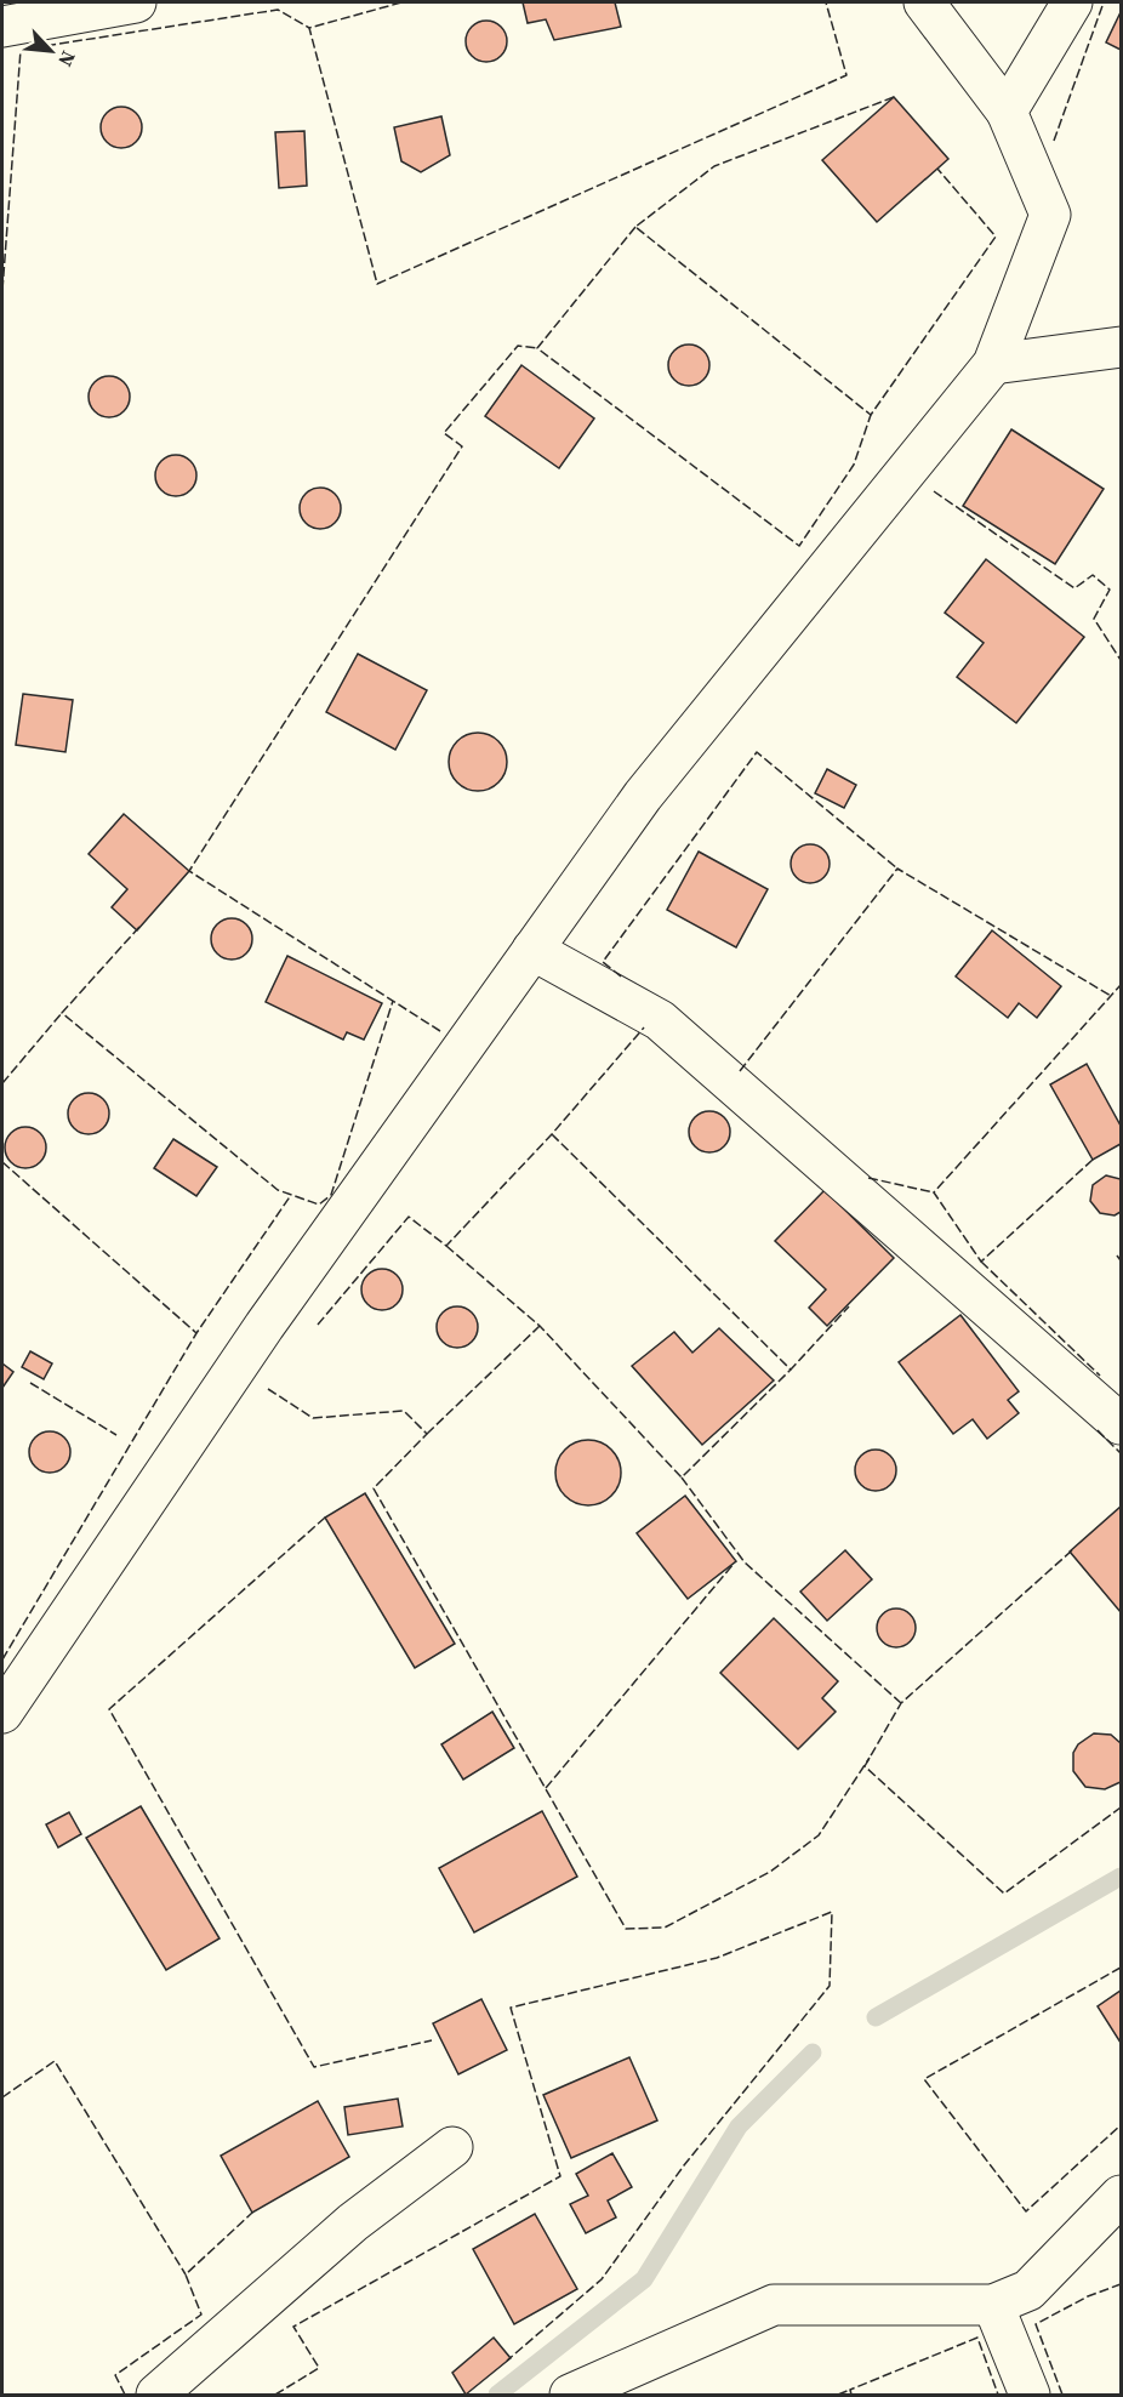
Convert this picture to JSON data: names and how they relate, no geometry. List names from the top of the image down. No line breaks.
{"north":"bottom right"}
